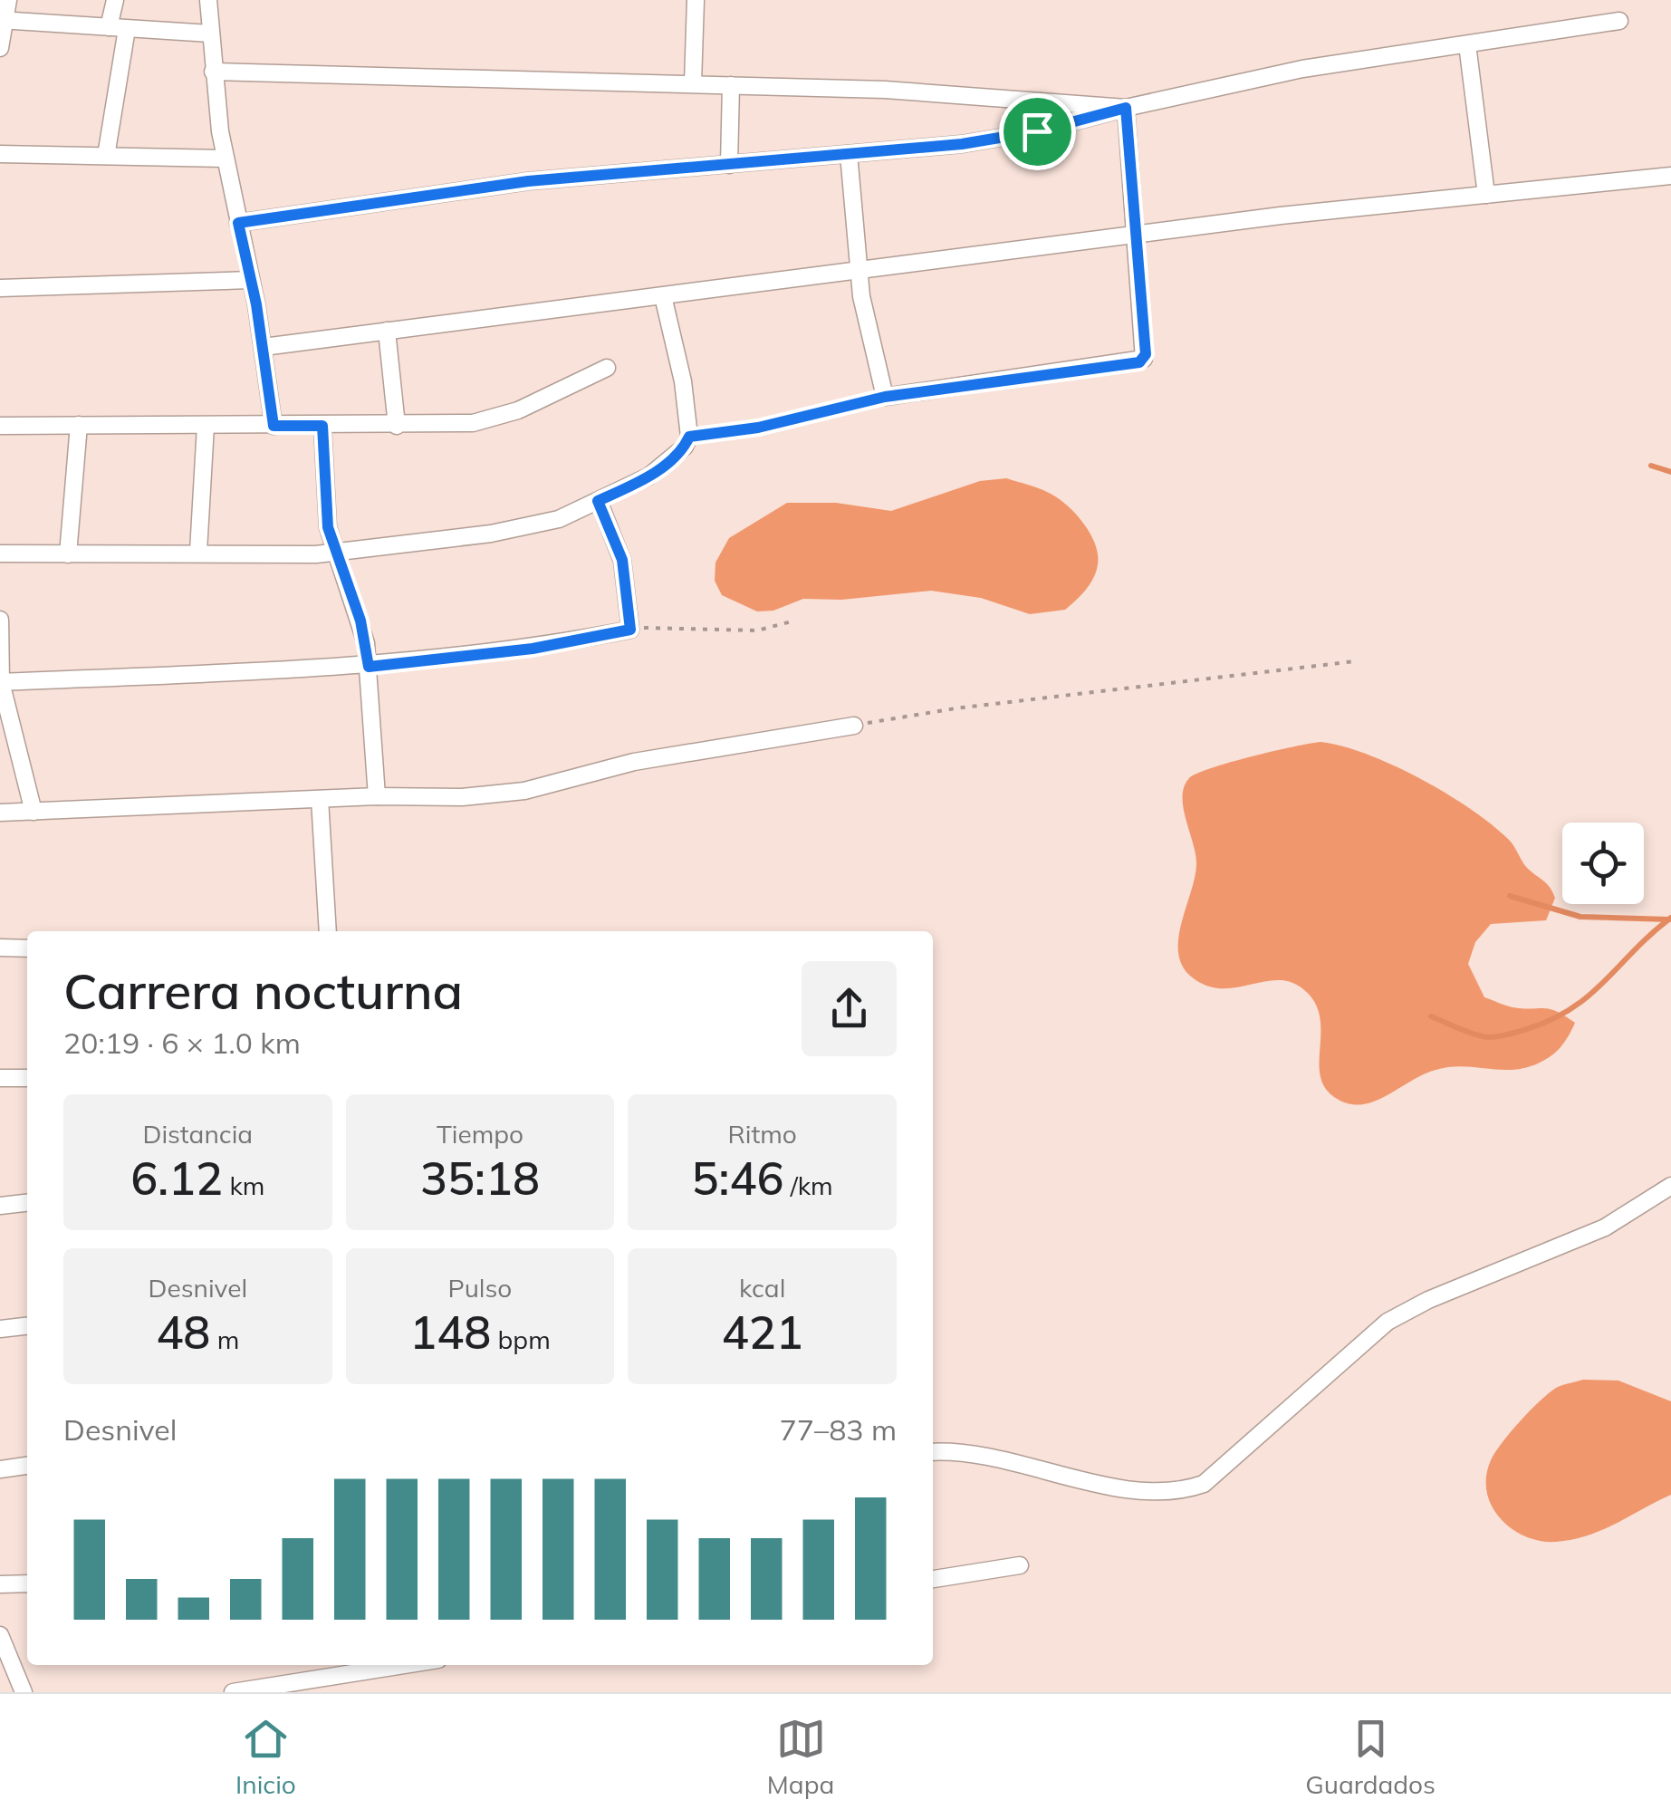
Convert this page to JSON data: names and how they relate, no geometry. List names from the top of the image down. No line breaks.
{"page":{"heading":["Carrera nocturna","20:19 · 6 × 1.0 km"],"stats":[["Distancia","6.12 km"],["Tiempo","35:18"],["Ritmo","5:46 /km"],["Desnivel","48 m"],["Pulso","148 bpm"],["kcal","421"]],"chart":["Desnivel","77–83 m"],"tabs":["Inicio","Mapa","Guardados"]}}
